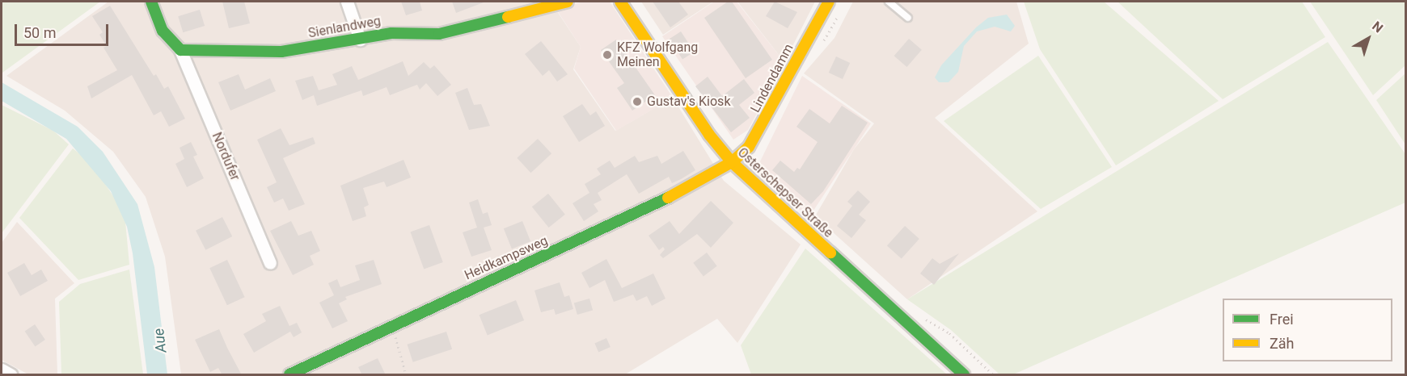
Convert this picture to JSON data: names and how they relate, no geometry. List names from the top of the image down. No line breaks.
{"streets":{"street":["Sienlandweg","Lindendamm","Nordufer","Osterschepser Straße","Heidkampsweg"]},"crossings":[["Sienlandweg","Nordufer"],["Lindendamm","Osterschepser Straße"],["Lindendamm","Heidkampsweg"],["Osterschepser Straße","Heidkampsweg"]],"water":["Aue"],"places":["KFZ Wolfgang Meinen","Gustav's Kiosk"],"legend":["Frei","Zäh"],"scale_bar":"50 m","north":"top right"}
